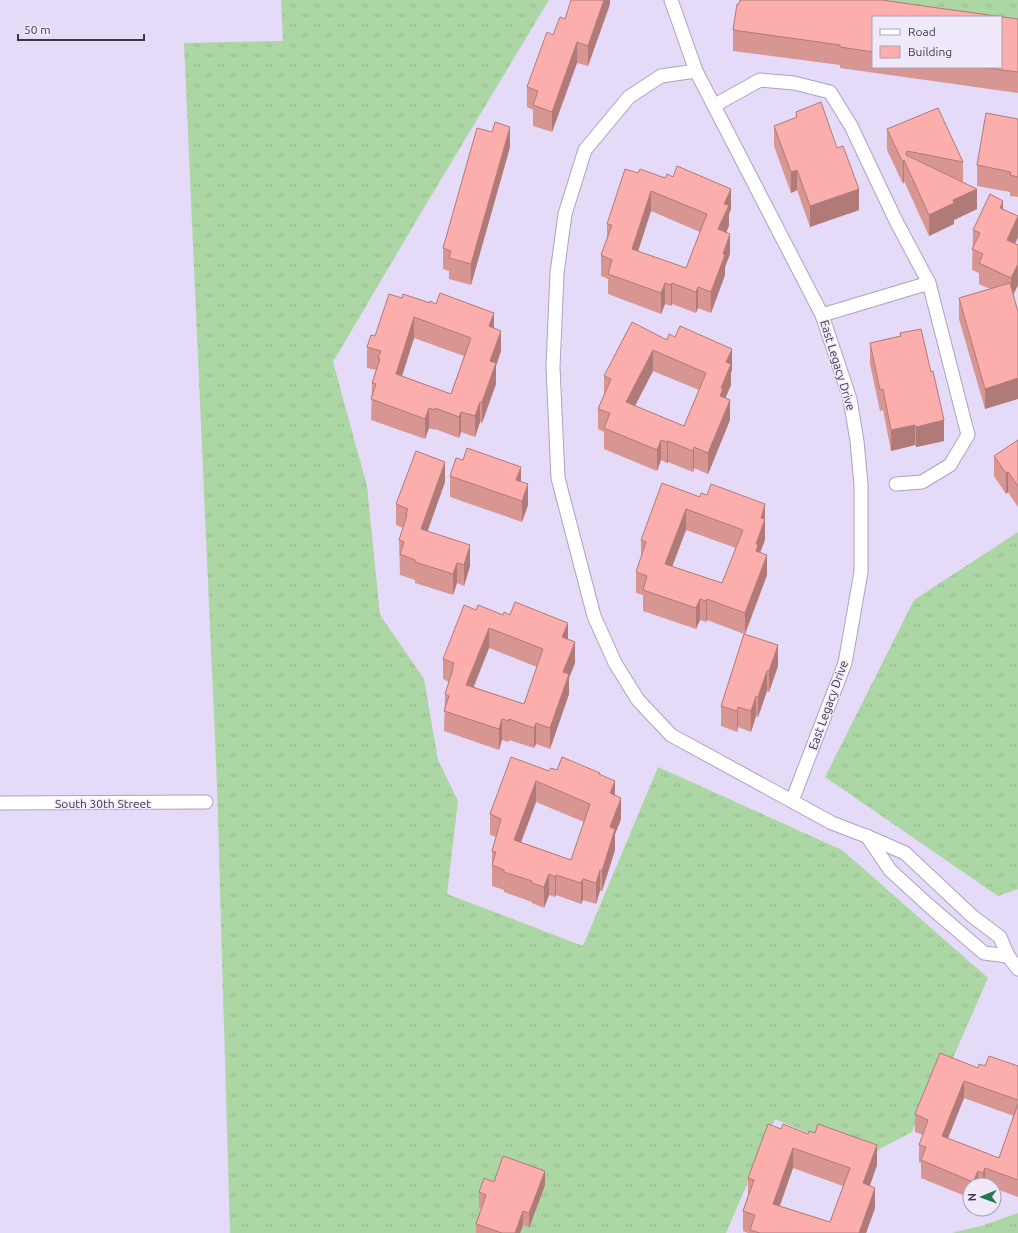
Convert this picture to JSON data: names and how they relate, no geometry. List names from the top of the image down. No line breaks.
{"streets":{"street":["East Legacy Drive","South 30th Street"]},"legend":["Road","Building"],"scale_bar":"50 m","north":"left"}
